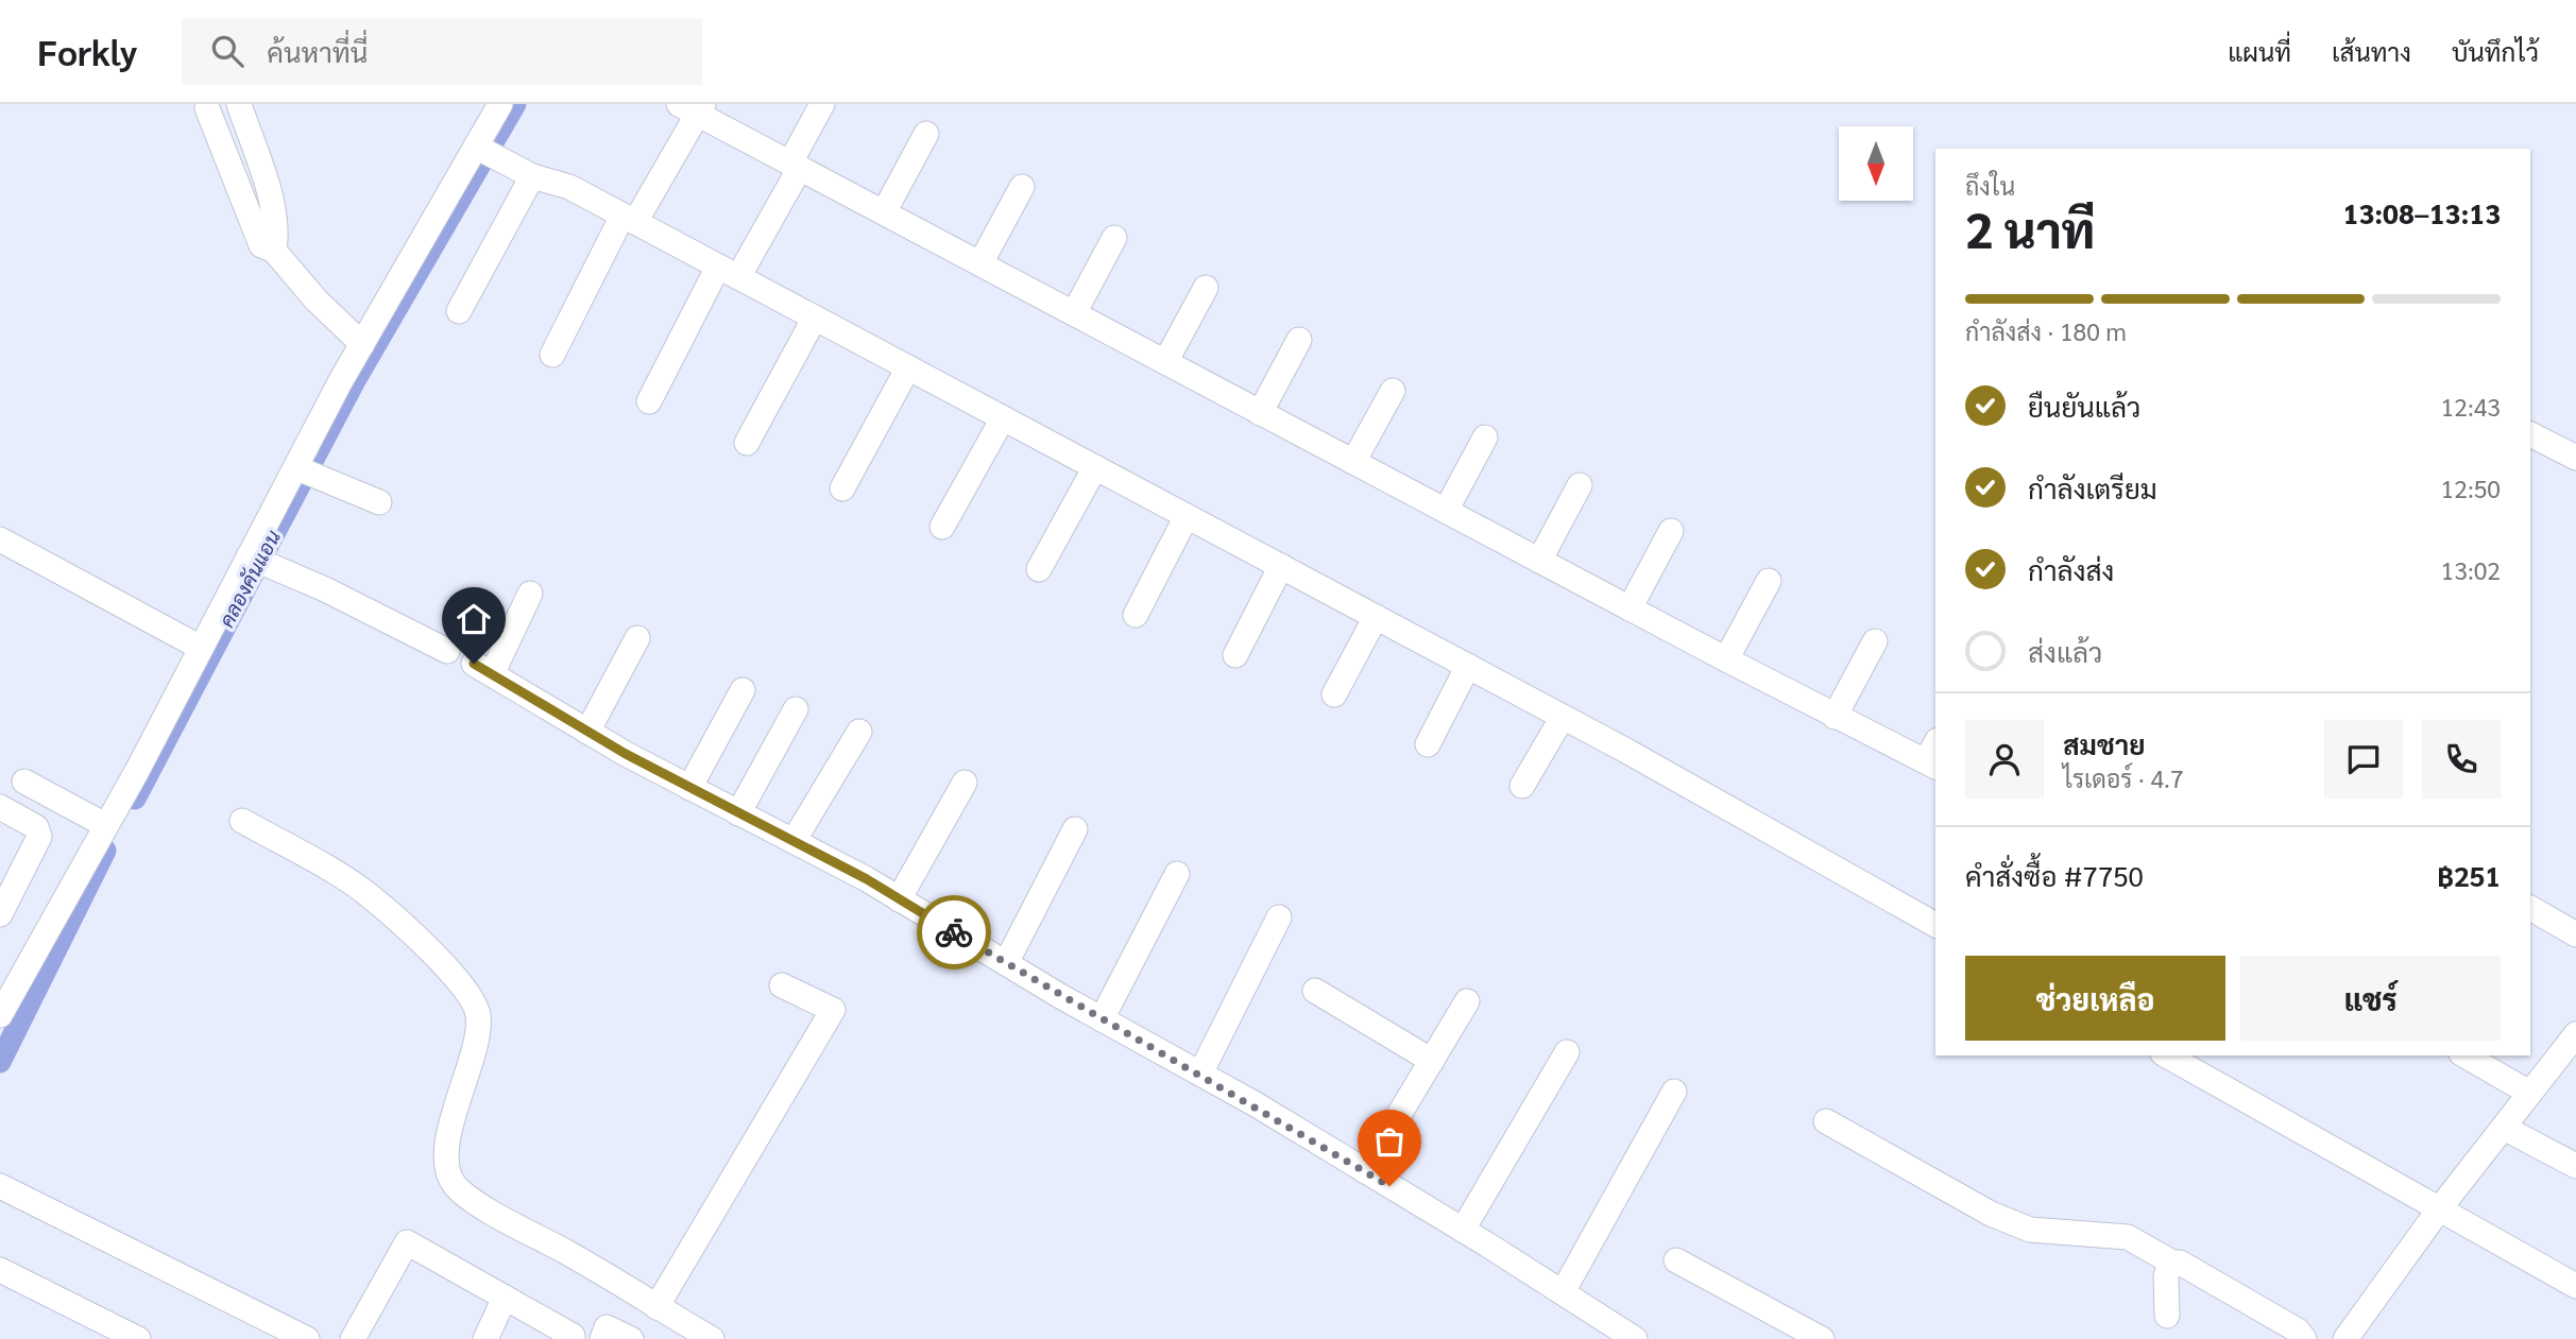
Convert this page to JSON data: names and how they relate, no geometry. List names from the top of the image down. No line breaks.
{"water":["คลองคันแอน"],"north":"bottom","page":{"header":"Forkly","search":"ค้นหาที่นี่","nav":["แผนที่","เส้นทาง","บันทึกไว้"],"heading":["2 นาที","ถึงใน","13:08–13:13"],"panel":["สมชาย","ไรเดอร์ · 4.7","คำสั่งซื้อ #7750","฿251"],"bar":"กำลังส่ง · 180 m","list":[["ยืนยันแล้ว","12:43"],["กำลังเตรียม","12:50"],["กำลังส่ง","13:02"],"ส่งแล้ว"],"buttons":["ช่วยเหลือ","แชร์"]}}
